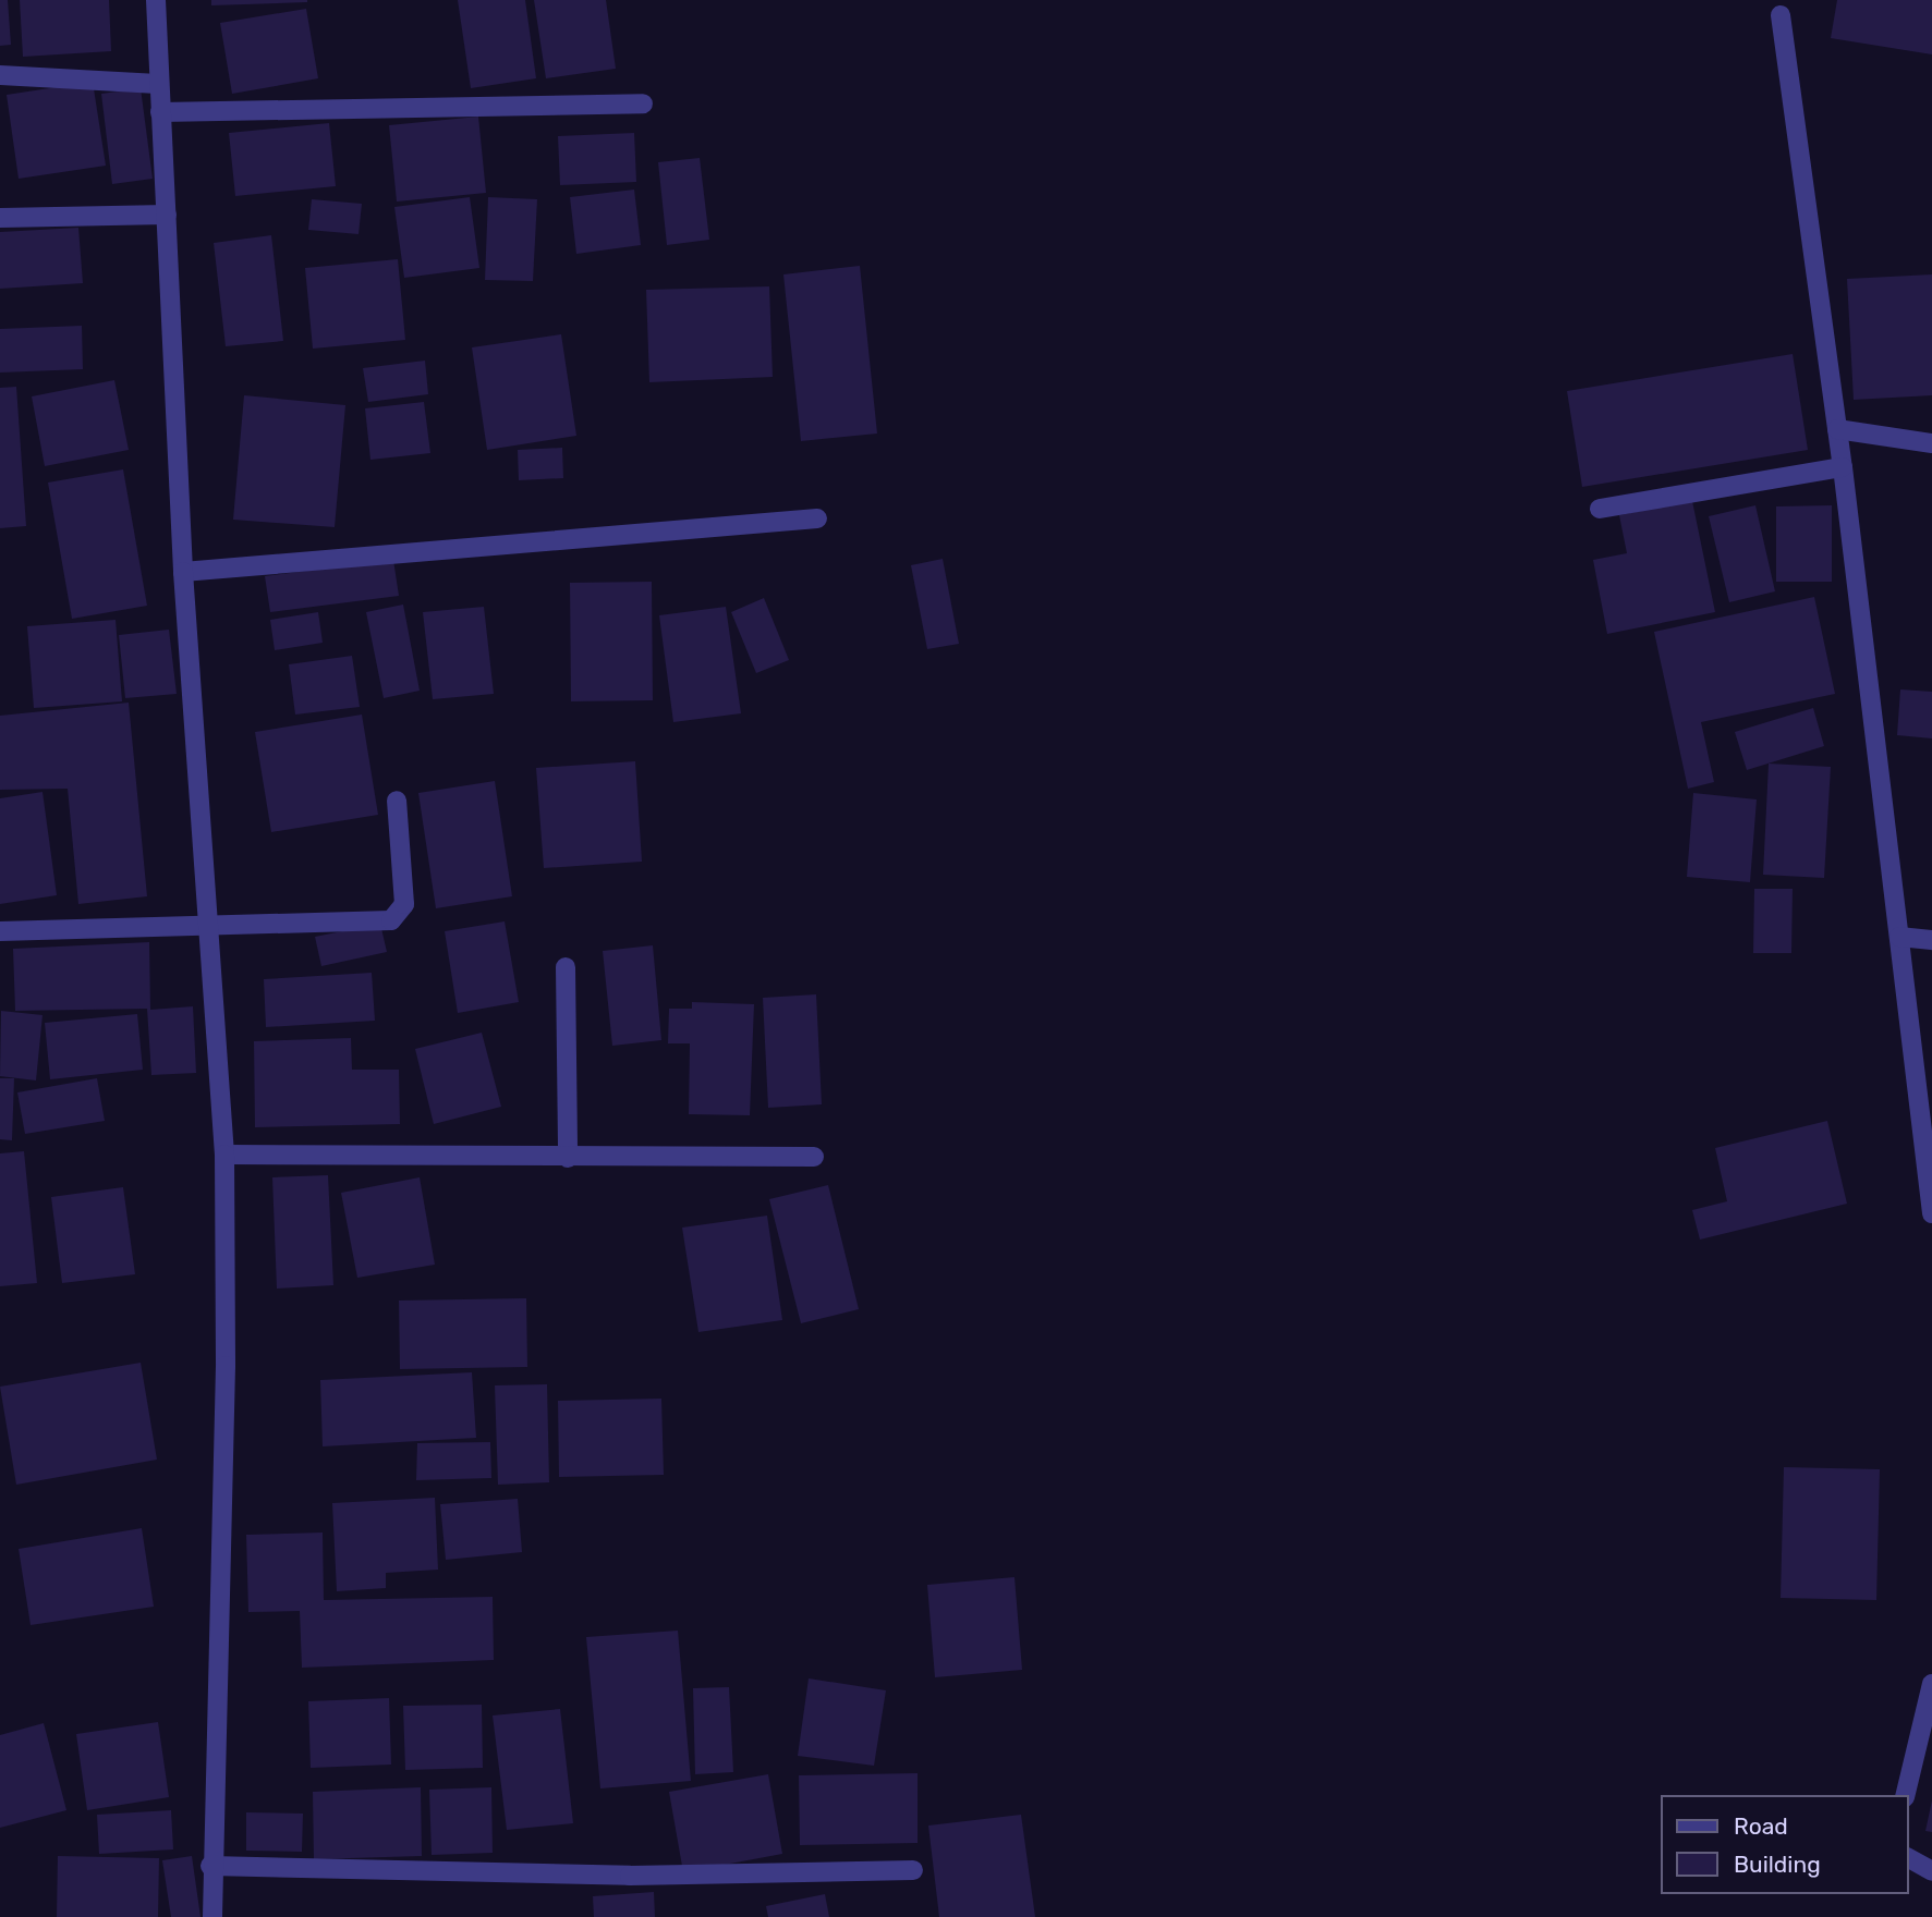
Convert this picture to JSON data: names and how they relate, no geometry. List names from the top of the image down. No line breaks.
{"legend":["Road","Building"]}
